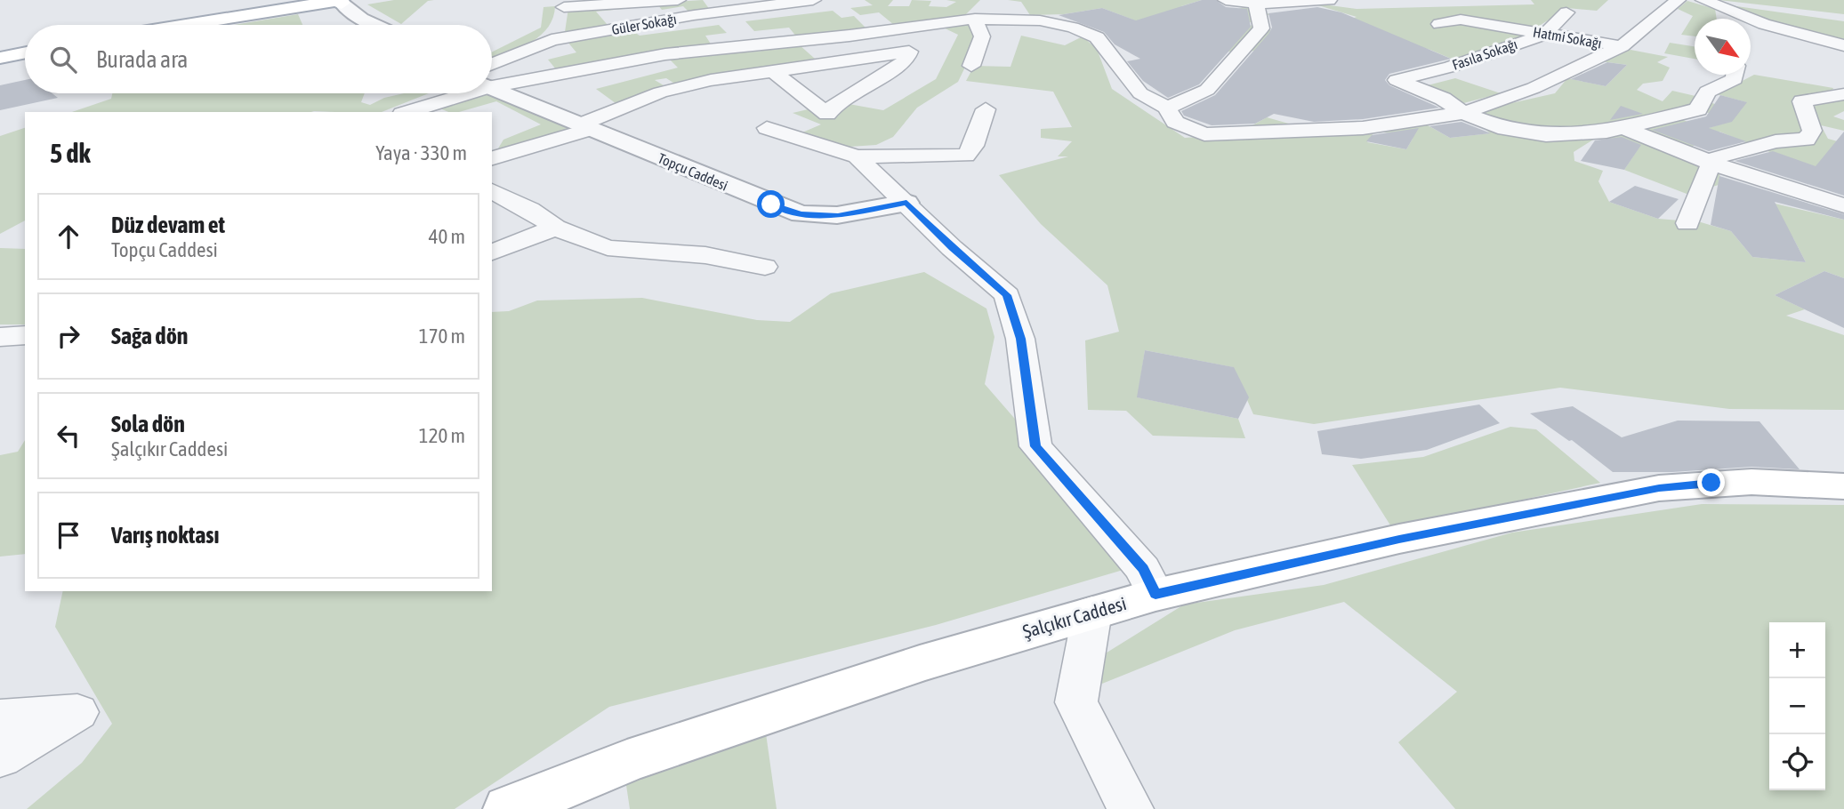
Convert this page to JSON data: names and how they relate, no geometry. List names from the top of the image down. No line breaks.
{"streets":{"main road":["Şalçıkır Caddesi"],"street":["Güler Sokağı","Hatmi Sokağı","Fasıla Sokağı","Topçu Caddesi"]},"crossings":[["Hatmi Sokağı","Fasıla Sokağı"]],"north":"bottom right","page":{"search":"Burada ara","heading":["5 dk","Yaya · 330 m"],"list":[["Düz devam et","Topçu Caddesi","40 m"],["Sağa dön","170 m"],["Sola dön","Şalçıkır Caddesi","120 m"],"Varış noktası"],"map_buttons":["+","−"]}}
